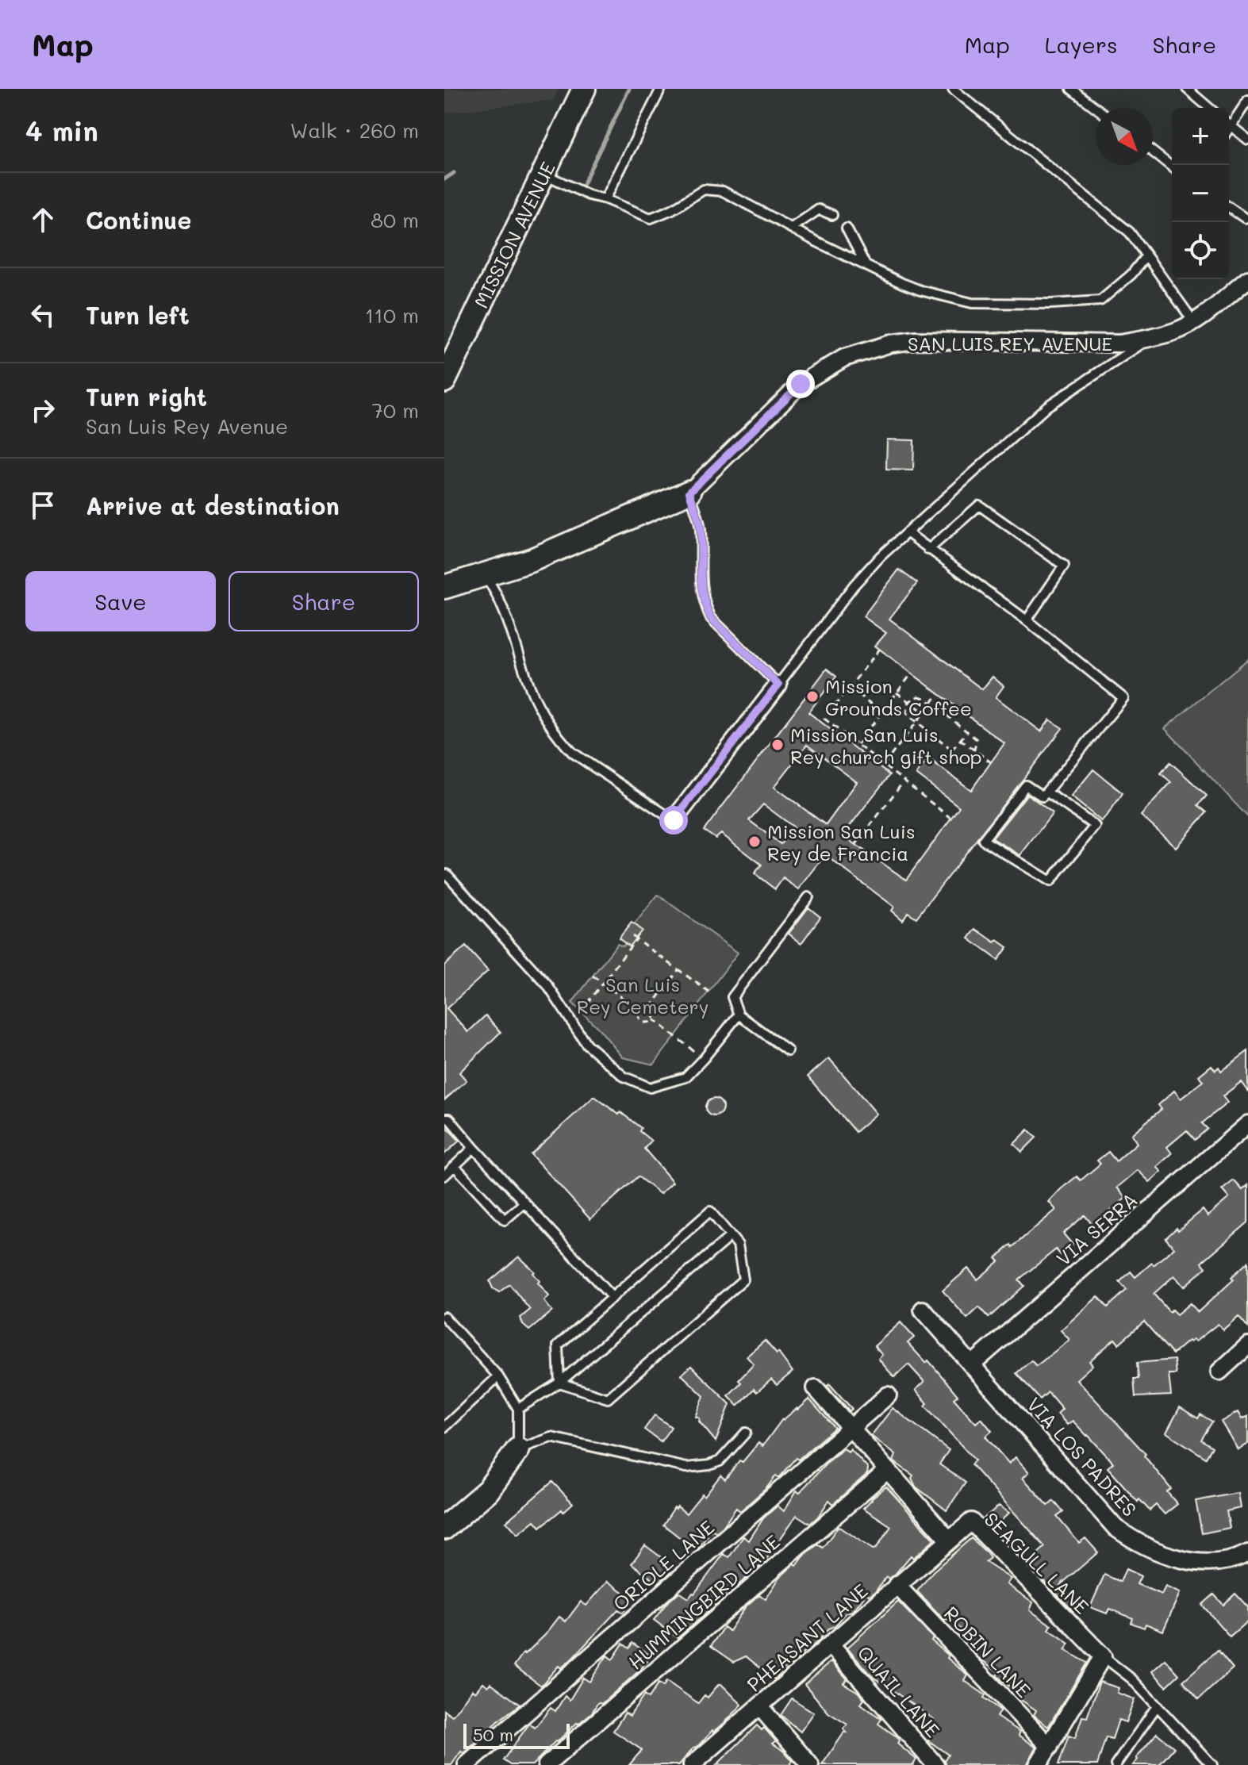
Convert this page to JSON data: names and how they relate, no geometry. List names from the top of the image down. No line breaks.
{"streets":{"street":["MISSION AVENUE","SAN LUIS REY AVENUE","VIA SERRA","VIA LOS PADRES","SEAGULL LANE","ORIOLE LANE","HUMMINGBIRD LANE","PHEASANT LANE","ROBIN LANE","QUAIL LANE"]},"crossings":[["VIA SERRA","VIA LOS PADRES"],["SEAGULL LANE","PHEASANT LANE"],["PHEASANT LANE","ROBIN LANE"],["PHEASANT LANE","QUAIL LANE"]],"parks":["San Luis Rey Cemetery"],"places":["Mission Grounds Coffee","Mission San Luis Rey church gift shop","Mission San Luis Rey de Francia"],"scale_bar":"50 m","north":"bottom right","page":{"header":"Map","nav":["Map","Layers","Share"],"heading":["4 min","Walk · 260 m"],"map_buttons":["+","−"],"list":[["Continue","80 m"],["Turn left","110 m"],["Turn right","San Luis Rey Avenue","70 m"],"Arrive at destination"],"buttons":["Save","Share"],"scale":"50 m"}}
